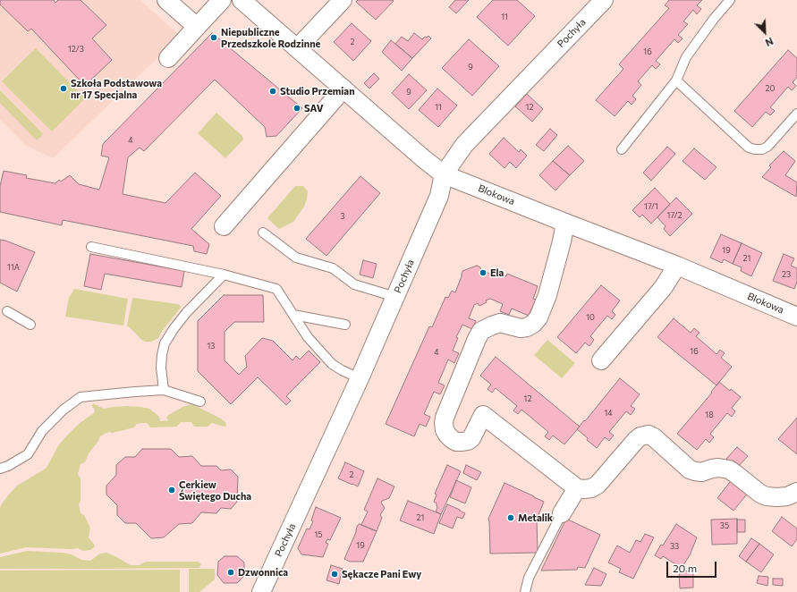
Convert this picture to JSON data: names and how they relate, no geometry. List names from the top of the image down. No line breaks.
{"streets":{"street":["Pochyła","Blokowa"]},"crossings":[["Pochyła","Blokowa"]],"places":["Niepubliczne Przedszkole Rodzinne","Szkoła Podstawowa nr 17 Specjalna","Studio Przemian","SAV","Ela","Cerkiew Świętego Ducha","Metalik","Dzwonnica","Sękacze Pani Ewy"],"house_numbers":["11","2","12/3","16","9","20","9","11","12","4","17/1","17/2","3","19","21","11A","23","10","13","16","4","12","14","18","2","21","35","15","19","33"],"scale_bar":"20 m","north":"bottom right"}
